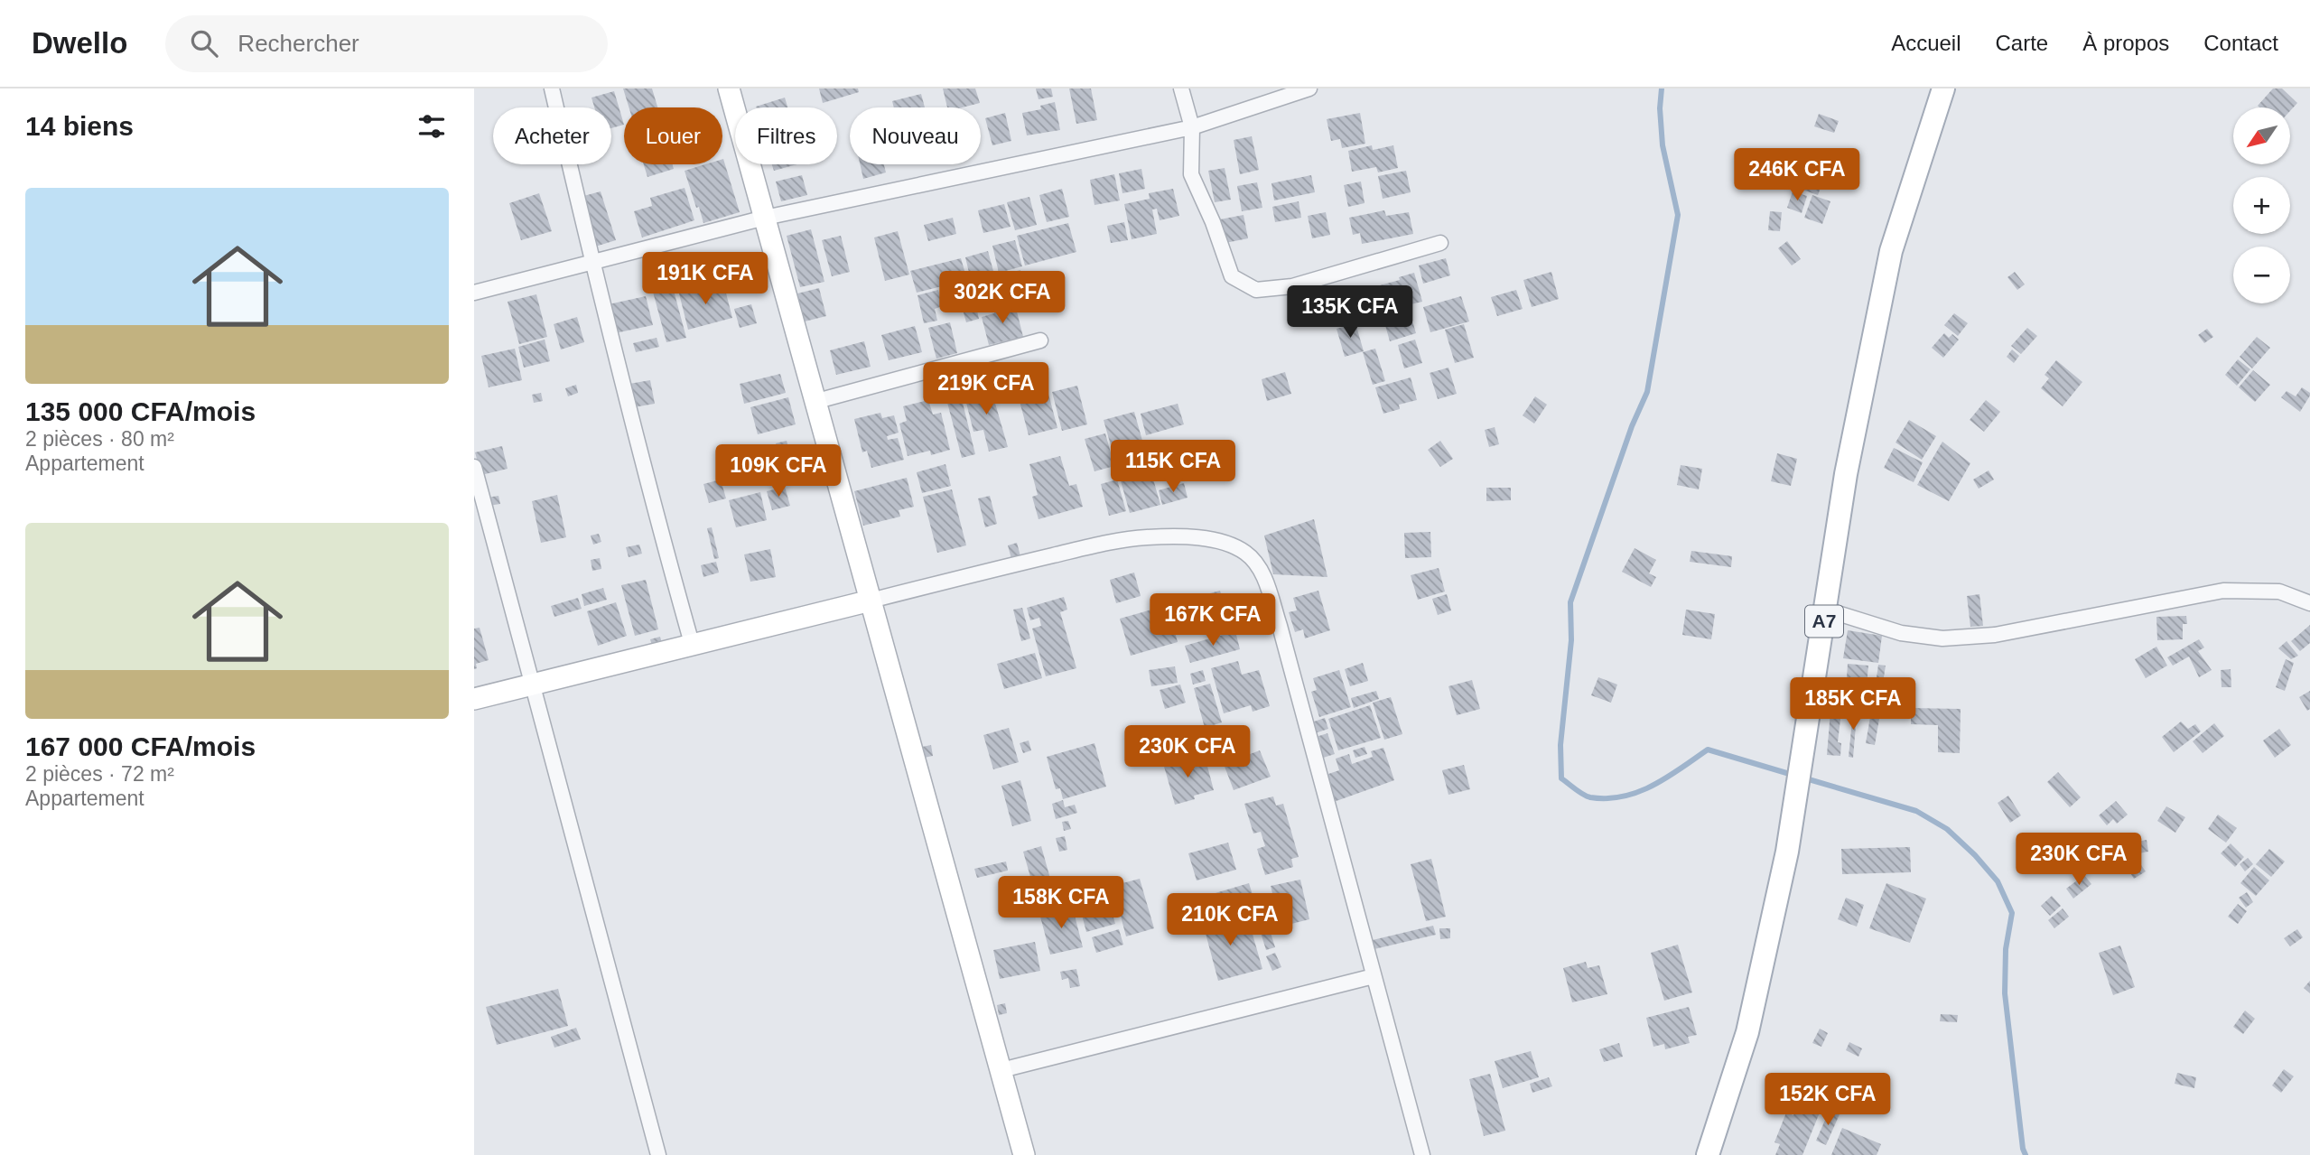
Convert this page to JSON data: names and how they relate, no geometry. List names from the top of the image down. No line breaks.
{"streets":{"main road":["A7"]},"north":"bottom left","page":{"header":"Dwello","search":"Rechercher","nav":["Accueil","Carte","À propos","Contact"],"heading":"14 biens","map_buttons":["+","−"],"chip":["Acheter","Louer","Filtres","Nouveau"],"price":["246K CFA","191K CFA","302K CFA","135K CFA","219K CFA","115K CFA","109K CFA","167K CFA","185K CFA","230K CFA","230K CFA","158K CFA","210K CFA","152K CFA"],"list":[{"name":"135 000 CFA/mois","note":"2 pièces · 80 m² · Appartement"},{"name":"167 000 CFA/mois","note":"2 pièces · 72 m² · Appartement"}]}}
